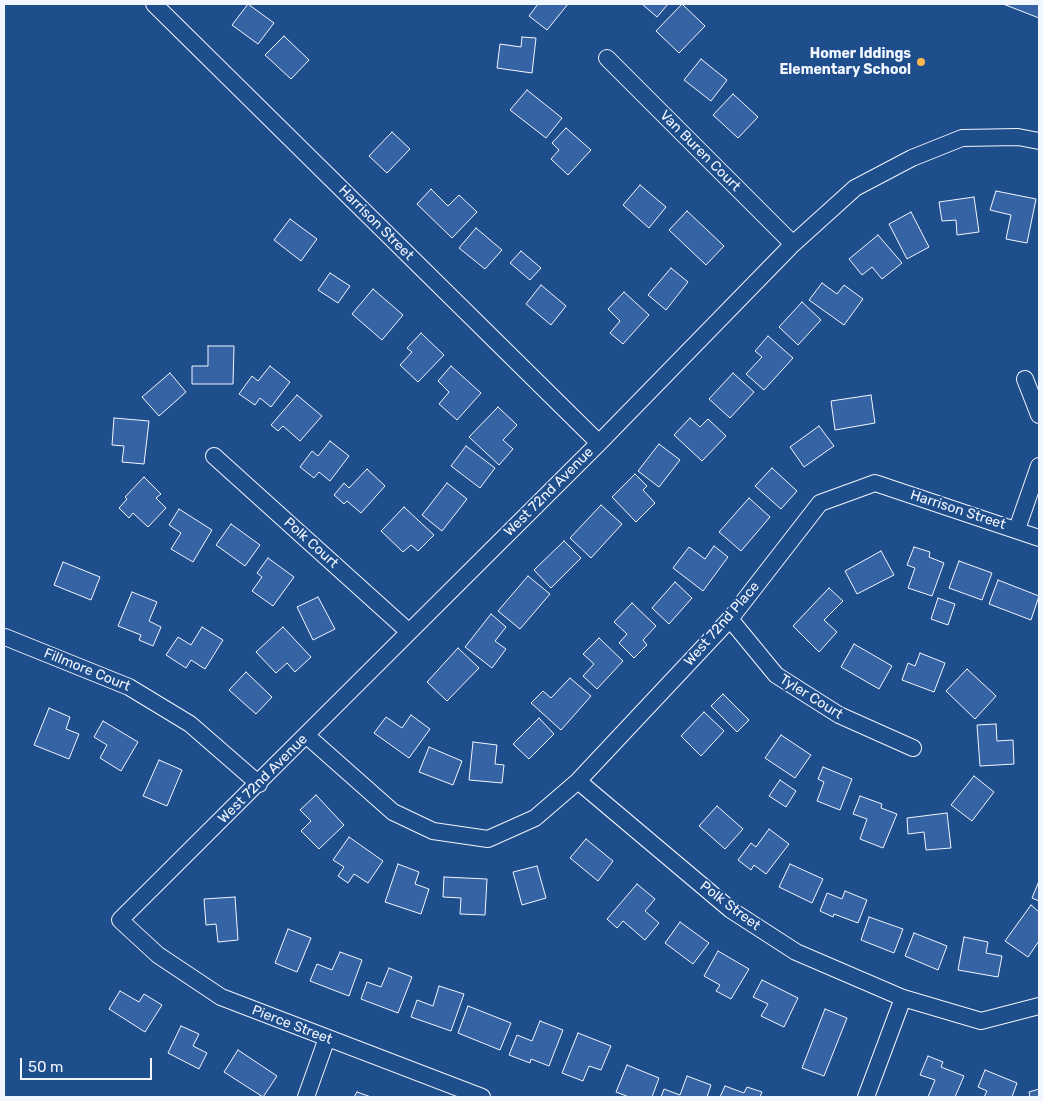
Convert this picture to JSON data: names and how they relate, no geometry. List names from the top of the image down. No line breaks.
{"streets":{"street":["Van Buren Court","Harrison Street","West 72nd Avenue","Polk Court","West 72nd Place","Fillmore Court","Tyler Court","Polk Street","Pierce Street"]},"crossings":[["Van Buren Court","West 72nd Avenue"],["Harrison Street","West 72nd Avenue"],["Harrison Street","West 72nd Place"],["West 72nd Avenue","Polk Court"],["West 72nd Avenue","West 72nd Place"],["West 72nd Avenue","Fillmore Court"],["West 72nd Avenue","Pierce Street"],["West 72nd Place","Tyler Court"],["West 72nd Place","Polk Street"]],"places":["Homer Iddings Elementary School"],"scale_bar":"50 m"}
